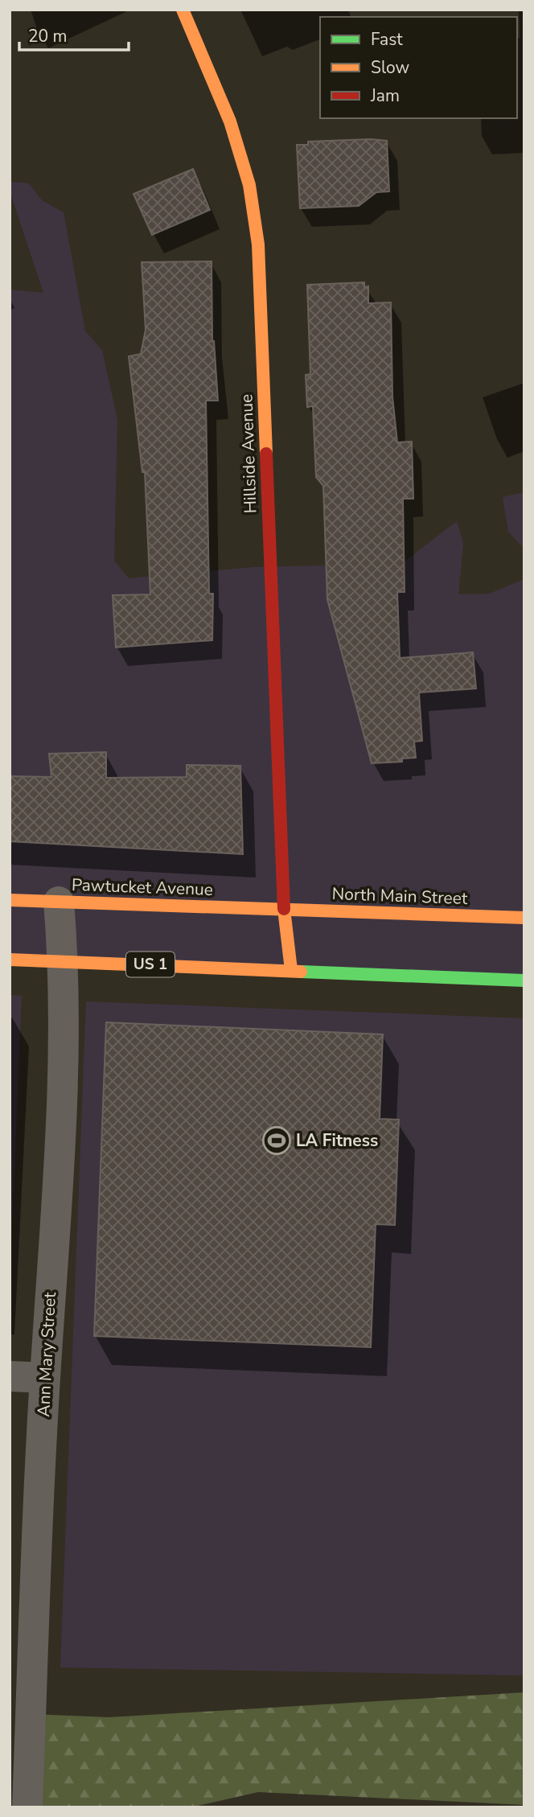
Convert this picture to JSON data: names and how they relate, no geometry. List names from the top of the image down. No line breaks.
{"streets":{"main road":["Hillside Avenue","Pawtucket Avenue","North Main Street","US 1"],"street":["Ann Mary Street"]},"crossings":[["Hillside Avenue","Pawtucket Avenue"],["Hillside Avenue","North Main Street"],["Hillside Avenue","US 1"],["Pawtucket Avenue","North Main Street"],["Pawtucket Avenue","Ann Mary Street"],["US 1","Ann Mary Street"]],"places":{"sports":["LA Fitness"]},"legend":["Fast","Slow","Jam"],"scale_bar":"20 m"}
